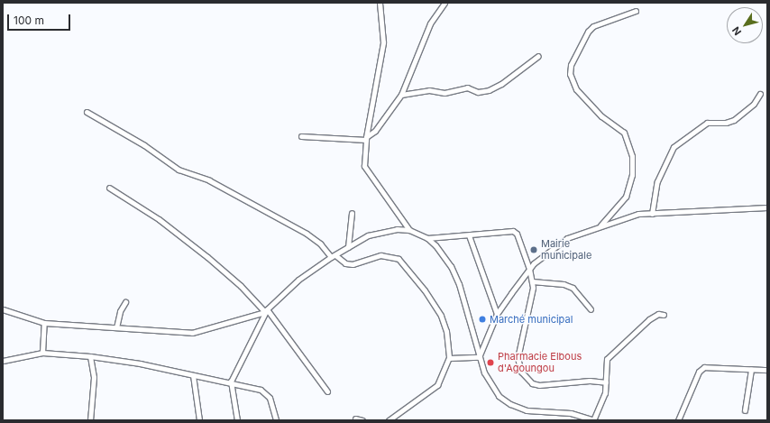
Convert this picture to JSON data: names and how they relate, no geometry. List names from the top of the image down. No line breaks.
{"places":["Mairie municipale","Marché municipal","Pharmacie Elbous d'Agoungou"],"scale_bar":"100 m","north":"bottom left"}
